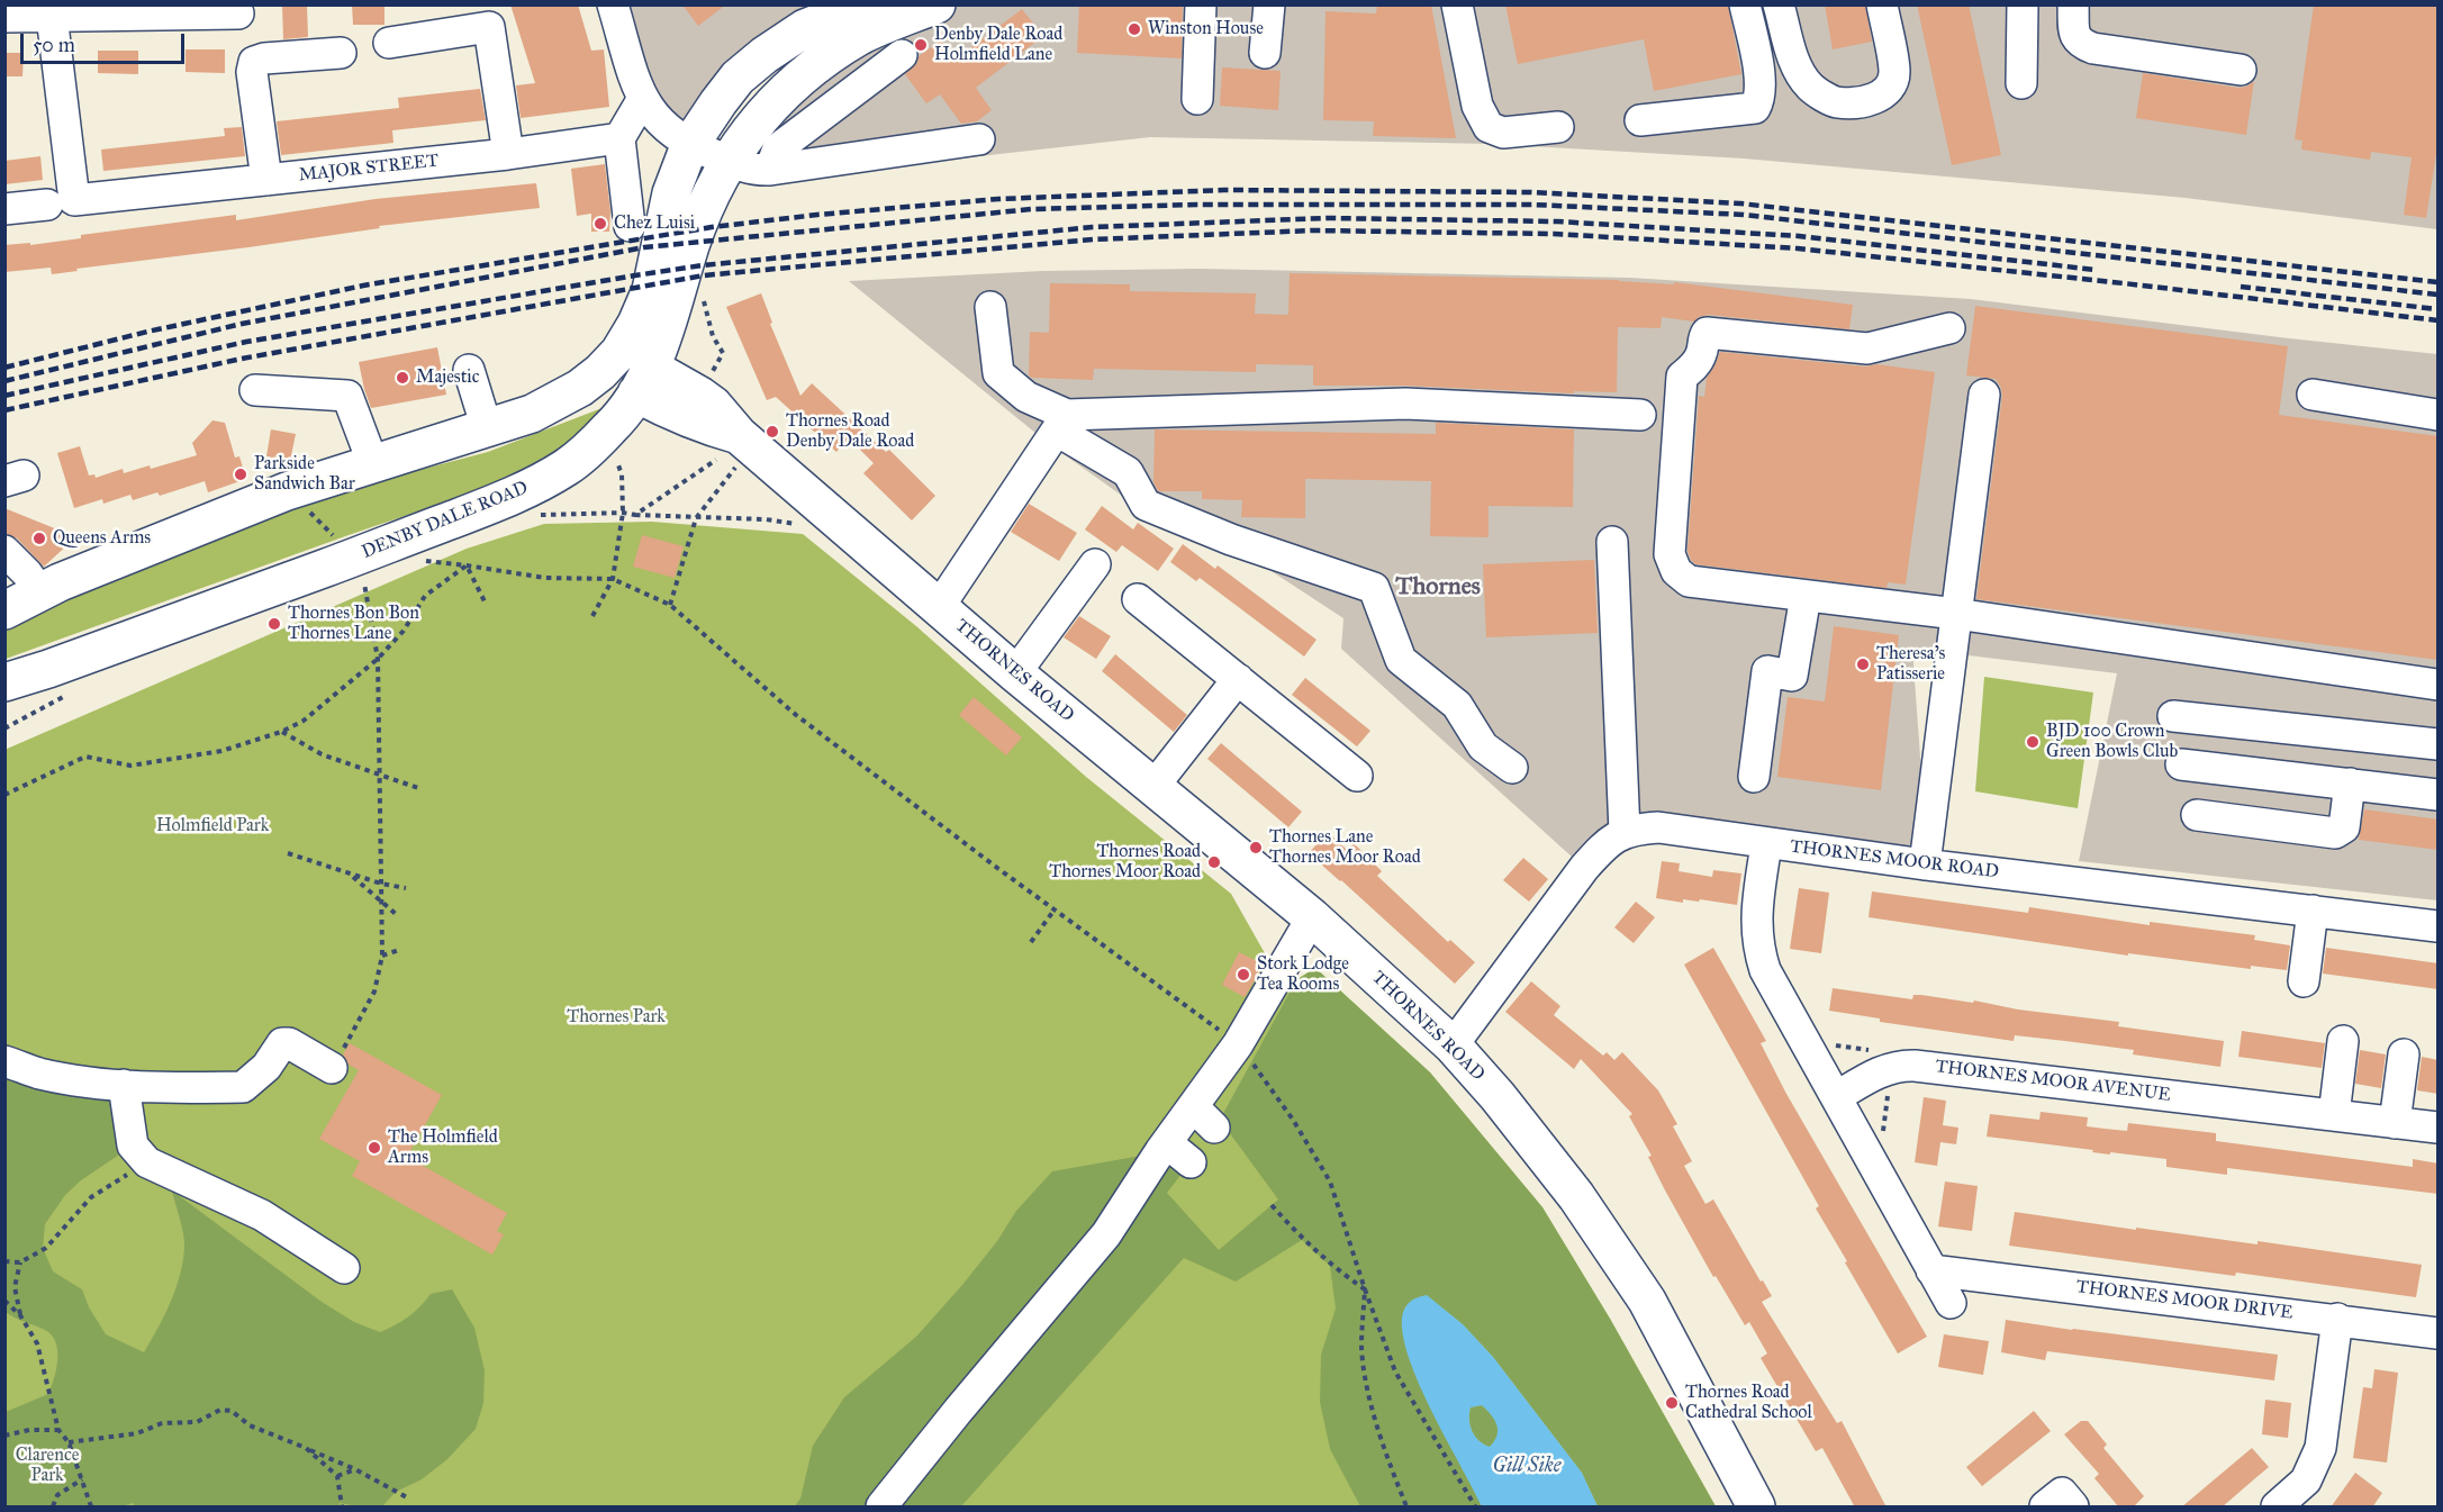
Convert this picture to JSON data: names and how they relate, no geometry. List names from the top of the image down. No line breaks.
{"streets":{"main road":["DENBY DALE ROAD","THORNES ROAD"],"street":["MAJOR STREET","THORNES MOOR ROAD","THORNES MOOR AVENUE","THORNES MOOR DRIVE"]},"crossings":[["DENBY DALE ROAD","THORNES ROAD"]],"districts":["Thornes"],"water":["Gill Sike"],"parks":["Holmfield Park","Thornes Park","Clarence Park"],"places":["Winston House","Denby Dale Road Holmfield Lane","Chez Luisi","Majestic","Thornes Road Denby Dale Road","Parkside Sandwich Bar","Queens Arms","Thornes Bon Bon Thornes Lane","Theresa's Patisserie","BJD 100 Crown Green Bowls Club","Thornes Lane Thornes Moor Road","Thornes Road Thornes Moor Road","Stork Lodge Tea Rooms","The Holmfield Arms","Thornes Road Cathedral School"],"scale_bar":"50 m"}
